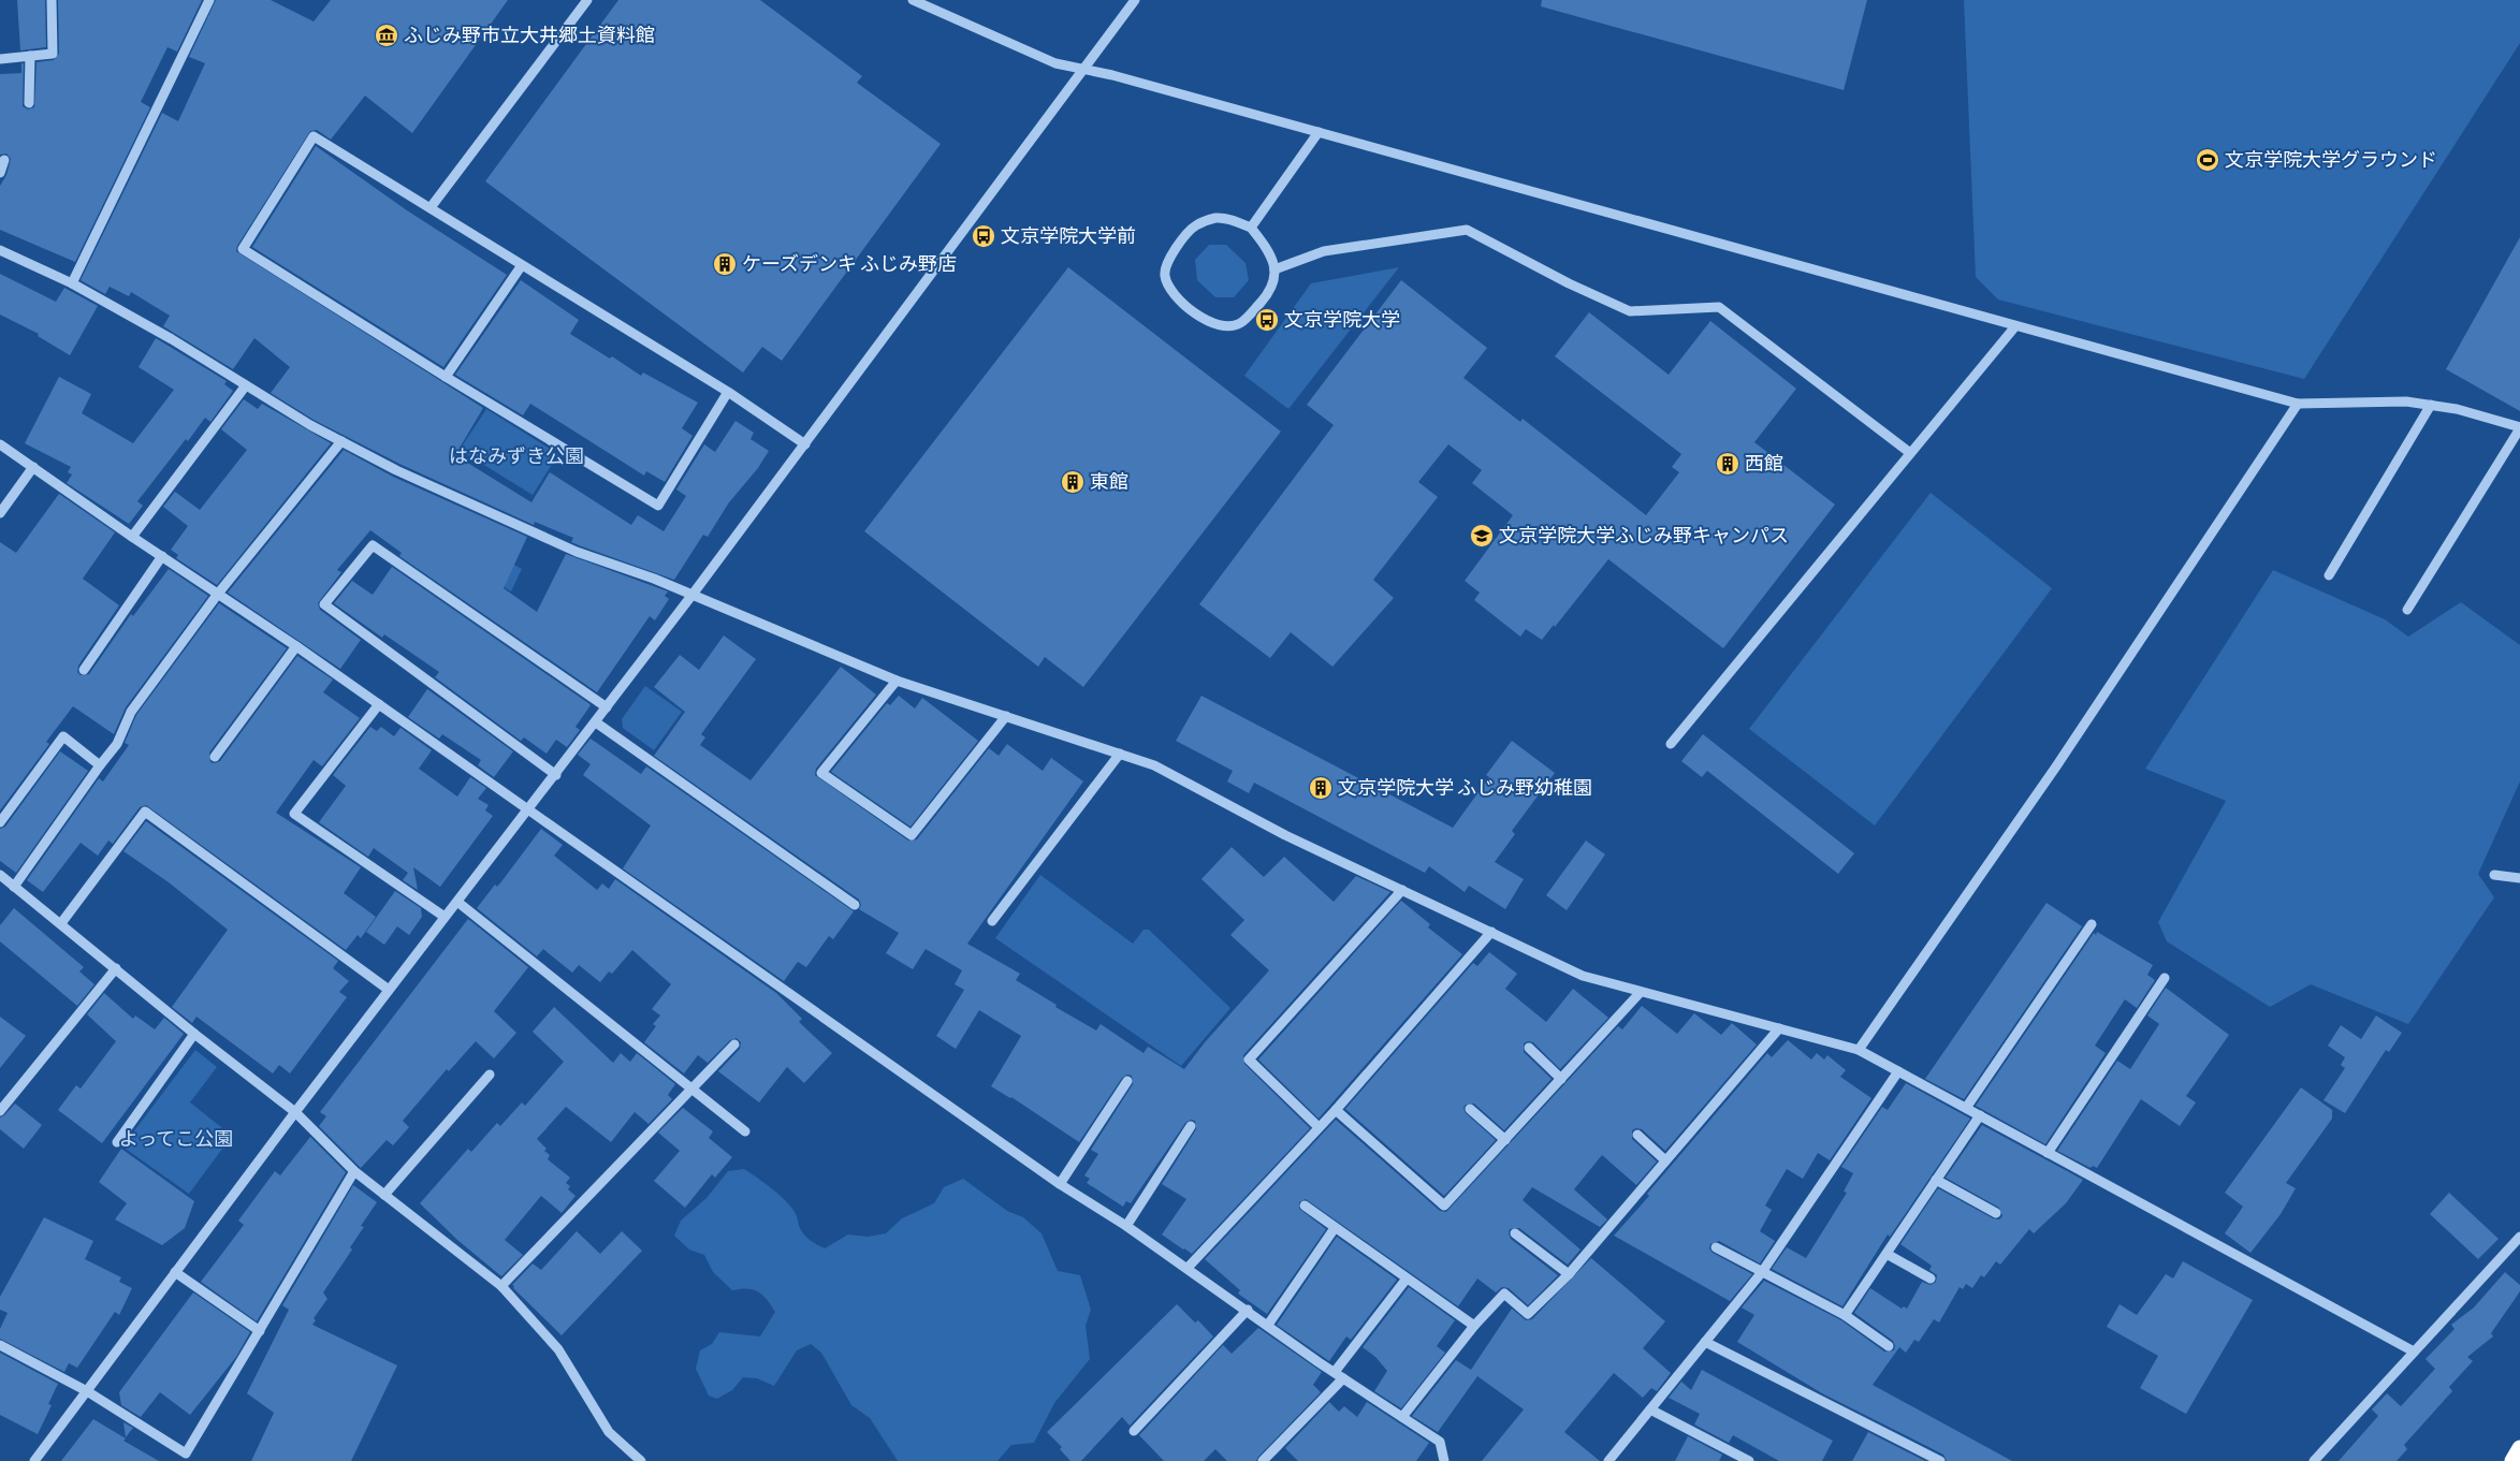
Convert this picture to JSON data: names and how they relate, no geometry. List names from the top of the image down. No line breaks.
{"parks":["はなみずき公園","よってこ公園"],"places":{"museum":["ふじみ野市立大井郷土資料館"],"sports":["文京学院大学グラウンド"],"bus stop":["文京学院大学前","文京学院大学"],"building":["ケーズデンキ ふじみ野店","西館","東館","文京学院大学 ふじみ野幼稚園"],"school or university":["文京学院大学ふじみ野キャンパス"]}}
